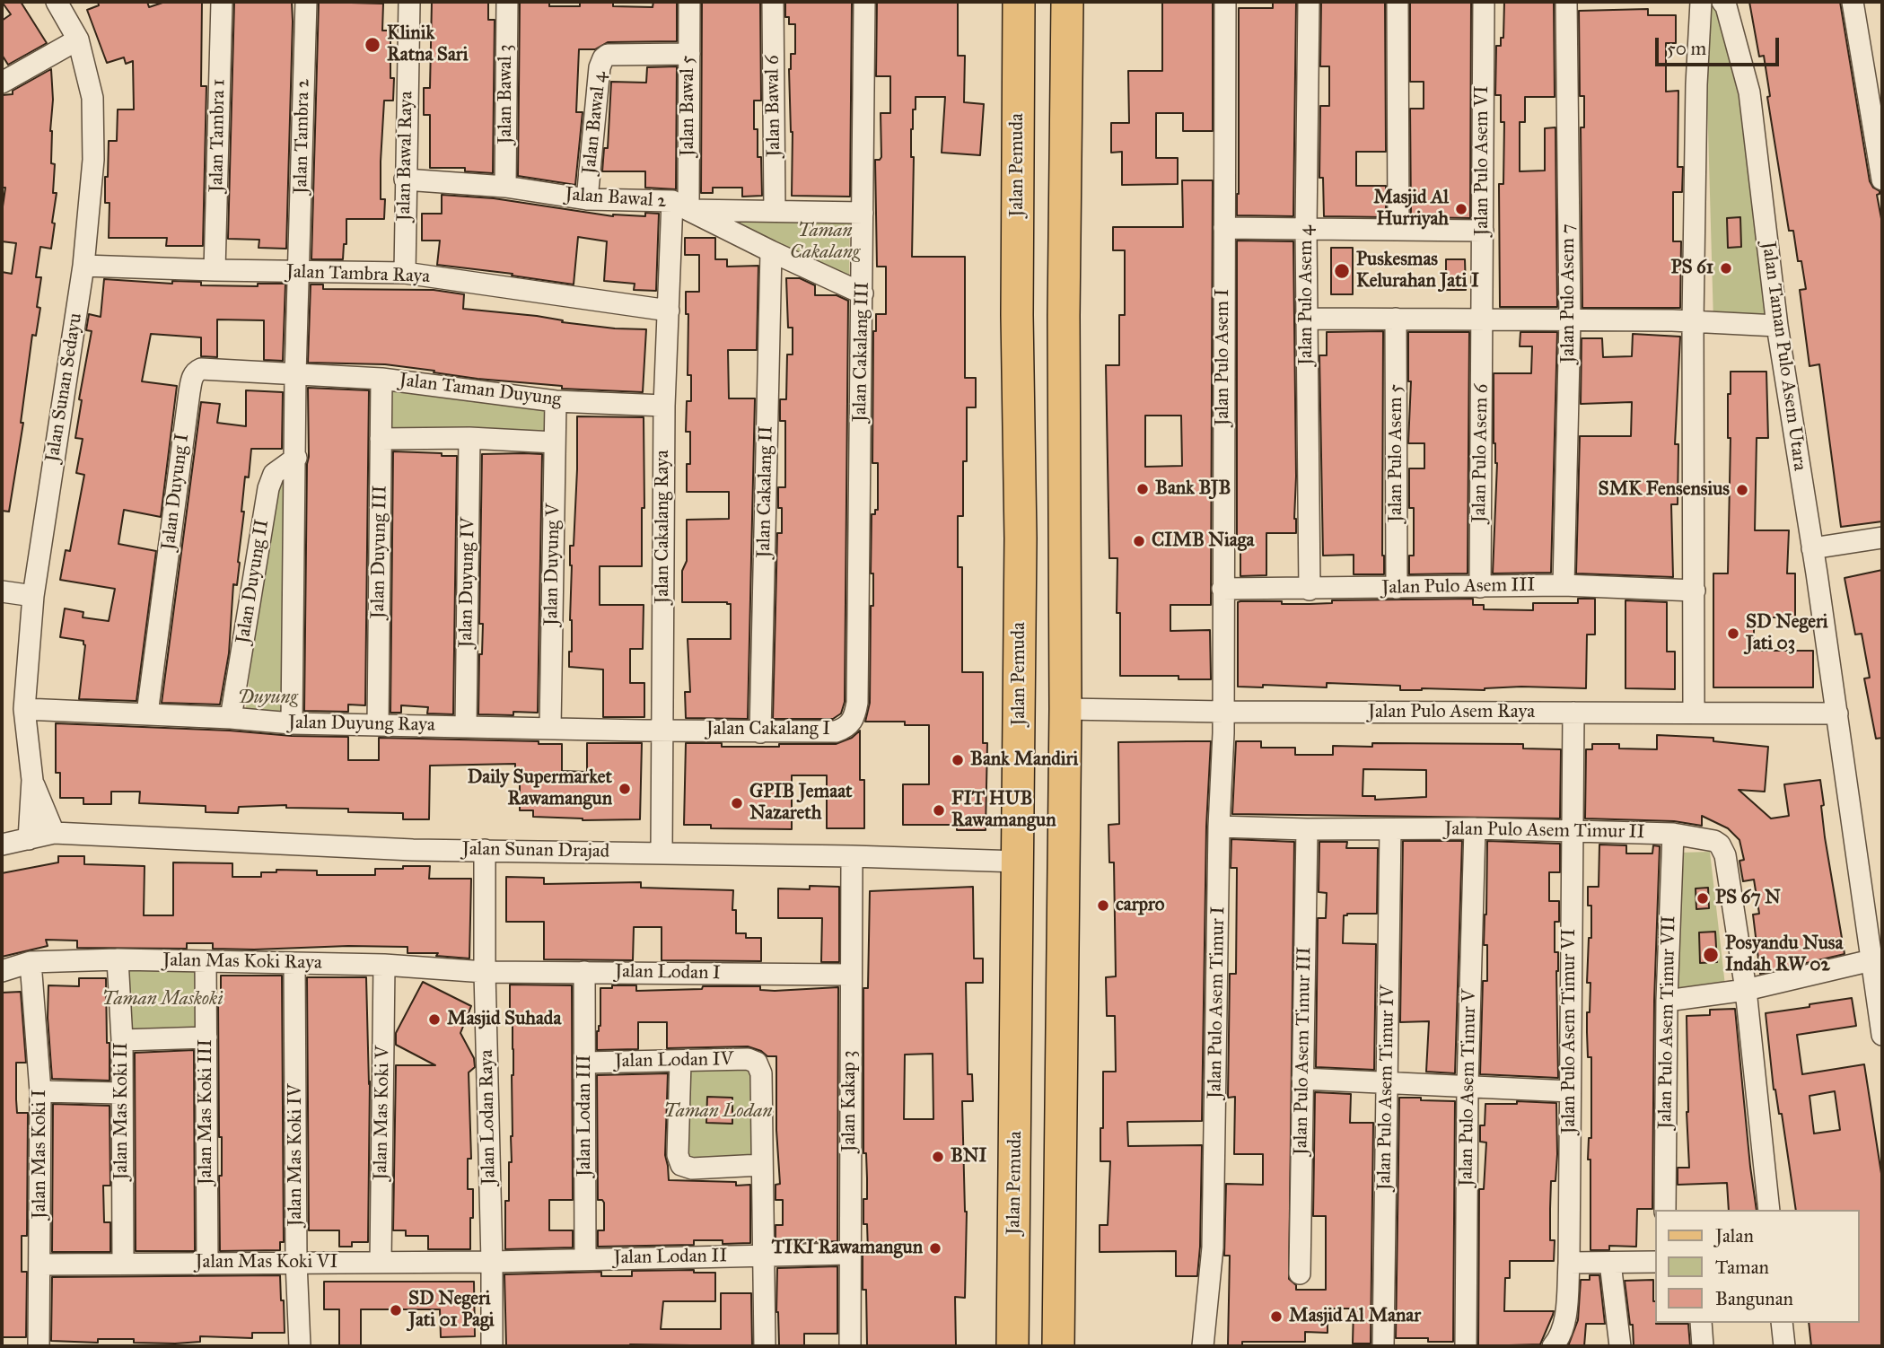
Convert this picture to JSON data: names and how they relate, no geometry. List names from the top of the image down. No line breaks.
{"streets":{"main road":["Jalan Pemuda"],"street":["Jalan Bawal 3","Jalan Bawal 5","Jalan Bawal 6","Jalan Bawal 4","Jalan Tambra 1","Jalan Tambra 2","Jalan Bawal Raya","Jalan Pulo Asem VI","Jalan Bawal 2","Jalan Tambra Raya","Jalan Pulo Asem 7","Jalan Pulo Asem 4","Jalan Cakalang III","Jalan Taman Pulo Asem Utara","Jalan Pulo Asem I","Jalan Sunan Sedayu","Jalan Taman Duyung","Jalan Pulo Asem 5","Jalan Pulo Asem 6","Jalan Duyung I","Jalan Cakalang II","Jalan Cakalang Raya","Jalan Duyung III","Jalan Duyung V","Jalan Duyung II","Jalan Duyung IV","Jalan Pulo Asem III","Jalan Pulo Asem Raya","Jalan Duyung Raya","Jalan Cakalang I","Jalan Pulo Asem Timur II","Jalan Sunan Drajad","Jalan Mas Koki Raya","Jalan Lodan I","Jalan Pulo Asem Timur I","Jalan Pulo Asem Timur VII","Jalan Pulo Asem Timur VI","Jalan Pulo Asem Timur III","Jalan Lodan IV","Jalan Pulo Asem Timur IV","Jalan Pulo Asem Timur V","Jalan Kakap 3","Jalan Mas Koki II","Jalan Mas Koki III","Jalan Mas Koki V","Jalan Lodan III","Jalan Lodan Raya","Jalan Mas Koki I","Jalan Mas Koki IV","Jalan Lodan II","Jalan Mas Koki VI"]},"crossings":[["Jalan Bawal 3","Jalan Bawal 2"],["Jalan Bawal 5","Jalan Bawal 4"],["Jalan Bawal 5","Jalan Bawal 2"],["Jalan Bawal 5","Jalan Cakalang Raya"],["Jalan Bawal 6","Jalan Bawal 2"],["Jalan Bawal 4","Jalan Bawal 2"],["Jalan Tambra 1","Jalan Tambra Raya"],["Jalan Tambra 2","Jalan Tambra Raya"],["Jalan Tambra 2","Jalan Duyung II"],["Jalan Bawal Raya","Jalan Bawal 2"],["Jalan Bawal Raya","Jalan Tambra Raya"],["Jalan Pulo Asem VI","Jalan Pulo Asem 6"],["Jalan Pemuda","Jalan Sunan Drajad"],["Jalan Bawal 2","Jalan Cakalang III"],["Jalan Bawal 2","Jalan Cakalang Raya"],["Jalan Tambra Raya","Jalan Sunan Sedayu"],["Jalan Tambra Raya","Jalan Cakalang Raya"],["Jalan Tambra Raya","Jalan Duyung II"],["Jalan Pulo Asem 7","Jalan Pulo Asem III"],["Jalan Pulo Asem 4","Jalan Pulo Asem III"],["Jalan Cakalang III","Jalan Cakalang I"],["Jalan Taman Pulo Asem Utara","Jalan Pulo Asem Raya"],["Jalan Pulo Asem I","Jalan Pulo Asem III"],["Jalan Pulo Asem I","Jalan Pulo Asem Raya"],["Jalan Pulo Asem I","Jalan Pulo Asem Timur I"],["Jalan Sunan Sedayu","Jalan Duyung Raya"],["Jalan Sunan Sedayu","Jalan Sunan Drajad"],["Jalan Taman Duyung","Jalan Duyung I"],["Jalan Taman Duyung","Jalan Cakalang Raya"],["Jalan Taman Duyung","Jalan Duyung III"],["Jalan Taman Duyung","Jalan Duyung V"],["Jalan Taman Duyung","Jalan Duyung II"],["Jalan Pulo Asem 5","Jalan Pulo Asem III"],["Jalan Pulo Asem 6","Jalan Pulo Asem III"],["Jalan Duyung I","Jalan Duyung II"],["Jalan Duyung I","Jalan Duyung Raya"],["Jalan Cakalang II","Jalan Cakalang I"],["Jalan Cakalang Raya","Jalan Duyung Raya"],["Jalan Cakalang Raya","Jalan Cakalang I"],["Jalan Cakalang Raya","Jalan Sunan Drajad"],["Jalan Duyung III","Jalan Duyung Raya"],["Jalan Duyung V","Jalan Duyung Raya"],["Jalan Duyung II","Jalan Duyung Raya"],["Jalan Duyung IV","Jalan Duyung Raya"],["Jalan Pulo Asem Raya","Jalan Pulo Asem Timur I"],["Jalan Pulo Asem Raya","Jalan Pulo Asem Timur VI"],["Jalan Duyung Raya","Jalan Cakalang I"],["Jalan Pulo Asem Timur II","Jalan Pulo Asem Timur I"],["Jalan Pulo Asem Timur II","Jalan Pulo Asem Timur VII"],["Jalan Pulo Asem Timur II","Jalan Pulo Asem Timur VI"],["Jalan Pulo Asem Timur II","Jalan Pulo Asem Timur III"],["Jalan Pulo Asem Timur II","Jalan Pulo Asem Timur IV"],["Jalan Pulo Asem Timur II","Jalan Pulo Asem Timur V"],["Jalan Sunan Drajad","Jalan Kakap 3"],["Jalan Sunan Drajad","Jalan Lodan Raya"],["Jalan Mas Koki Raya","Jalan Lodan I"],["Jalan Mas Koki Raya","Jalan Mas Koki II"],["Jalan Mas Koki Raya","Jalan Mas Koki III"],["Jalan Mas Koki Raya","Jalan Mas Koki V"],["Jalan Mas Koki Raya","Jalan Lodan Raya"],["Jalan Mas Koki Raya","Jalan Mas Koki I"],["Jalan Mas Koki Raya","Jalan Mas Koki IV"],["Jalan Lodan I","Jalan Kakap 3"],["Jalan Lodan I","Jalan Lodan III"],["Jalan Lodan I","Jalan Lodan Raya"],["Jalan Lodan IV","Jalan Lodan III"],["Jalan Lodan IV","Jalan Lodan II"],["Jalan Kakap 3","Jalan Lodan II"],["Jalan Mas Koki II","Jalan Mas Koki VI"],["Jalan Mas Koki III","Jalan Mas Koki VI"],["Jalan Mas Koki V","Jalan Mas Koki VI"],["Jalan Lodan III","Jalan Lodan II"],["Jalan Lodan Raya","Jalan Lodan II"],["Jalan Lodan Raya","Jalan Mas Koki VI"],["Jalan Mas Koki I","Jalan Mas Koki VI"],["Jalan Mas Koki IV","Jalan Mas Koki VI"],["Jalan Lodan II","Jalan Mas Koki VI"]],"parks":["Taman Cakalang","Duyung","Taman Maskoki","Taman Lodan"],"places":["Klinik Ratna Sari","Masjid Al Hurriyah","PS 61","Puskesmas Kelurahan Jati I","Bank BJB","SMK Fensensius","CIMB Niaga","SD Negeri Jati 03","Bank Mandiri","Daily Supermarket Rawamangun","GPIB Jemaat Nazareth","FIT HUB Rawamangun","PS 67 N","carpro","Posyandu Nusa Indah RW 02","Masjid Suhada","BNI","TIKI Rawamangun","SD Negeri Jati 01 Pagi","Masjid Al Manar"],"legend":["Jalan","Taman","Bangunan"],"scale_bar":"50 m"}
